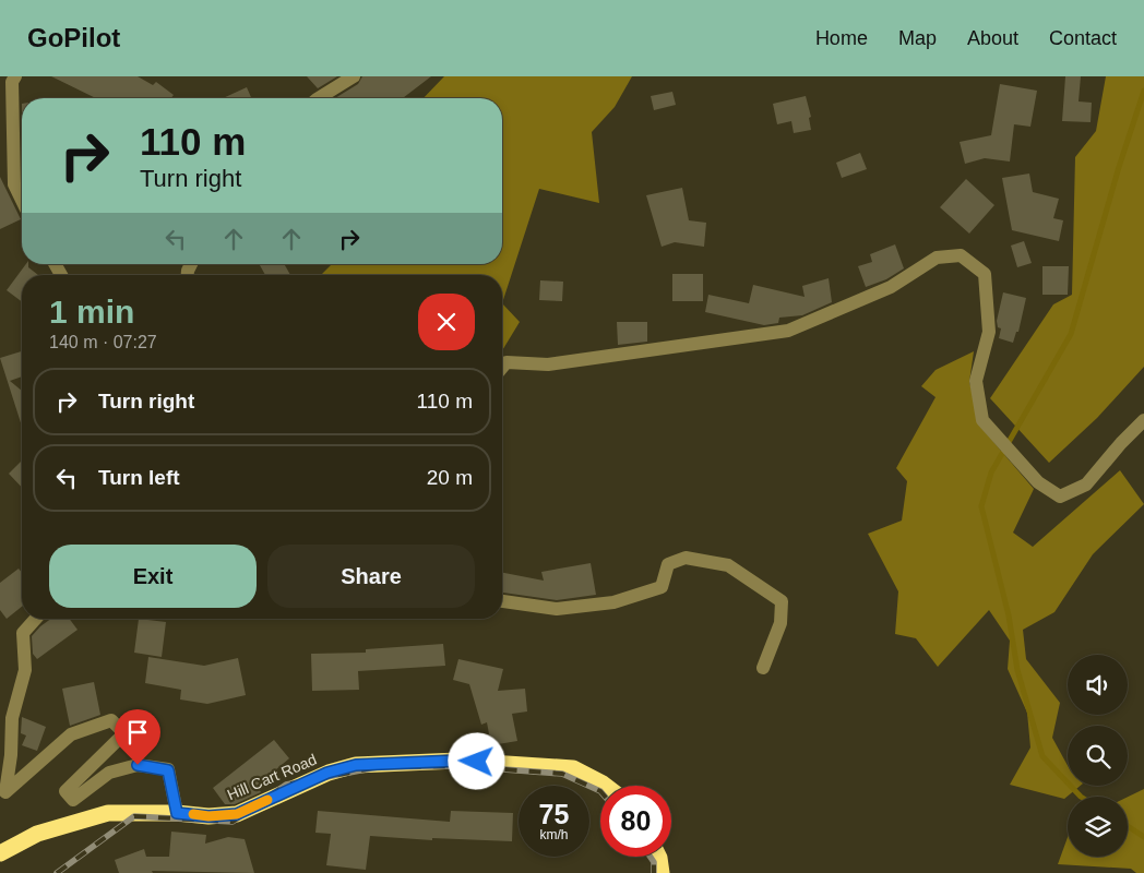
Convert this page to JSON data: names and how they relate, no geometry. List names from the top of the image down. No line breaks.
{"streets":{"highway":["Hill Cart Road"]},"page":{"header":"GoPilot","nav":["Home","Map","About","Contact"],"turn":["110 m","Turn right"],"heading":["1 min","140 m · 07:27"],"list":[{"name":"Turn right","value":"110 m"},{"name":"Turn left","value":"20 m"}],"buttons":["Exit","Share"],"speed":"75 km/h","limit":"80"}}
